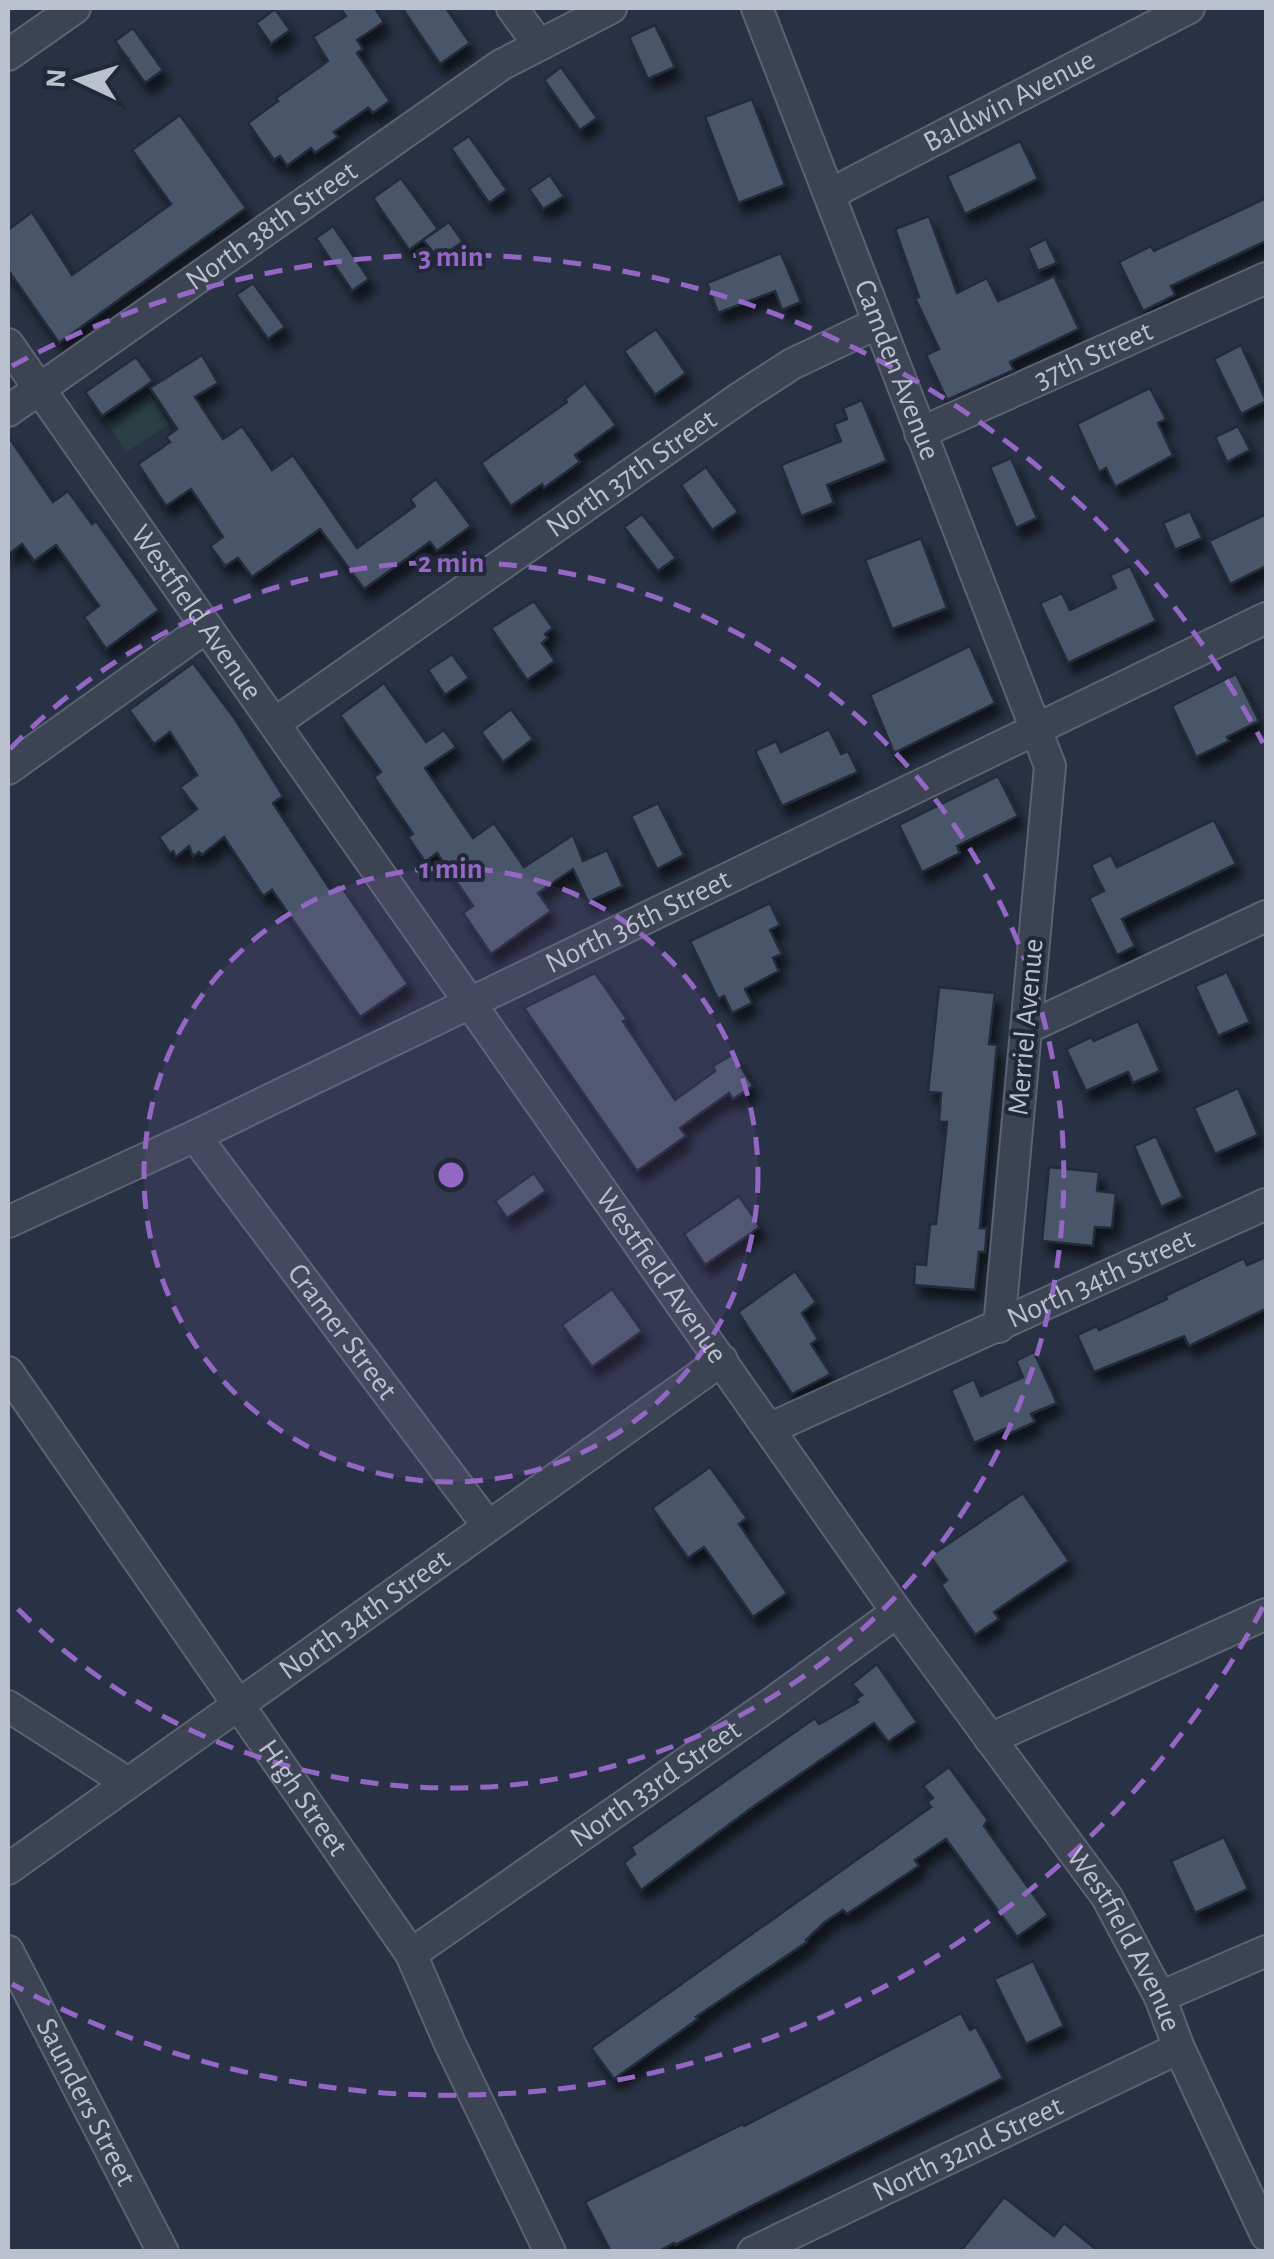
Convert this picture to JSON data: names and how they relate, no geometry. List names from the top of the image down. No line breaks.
{"streets":{"street":["Baldwin Avenue","North 38th Street","37th Street","Camden Avenue","North 37th Street","Westfield Avenue","North 36th Street","Merriel Avenue","North 34th Street","Cramer Street","North 33rd Street","High Street","Saunders Street","North 32nd Street"]},"crossings":[["Baldwin Avenue","Camden Avenue"],["North 38th Street","Westfield Avenue"],["37th Street","Camden Avenue"],["Camden Avenue","North 37th Street"],["Camden Avenue","North 36th Street"],["Camden Avenue","Merriel Avenue"],["North 37th Street","Westfield Avenue"],["Westfield Avenue","North 36th Street"],["Westfield Avenue","North 34th Street"],["Westfield Avenue","North 33rd Street"],["Westfield Avenue","North 32nd Street"],["North 36th Street","Merriel Avenue"],["North 36th Street","Cramer Street"],["Merriel Avenue","North 34th Street"],["North 34th Street","Cramer Street"],["North 34th Street","High Street"],["North 33rd Street","High Street"]],"north":"left","rings":["3 min","2 min","1 min"]}
